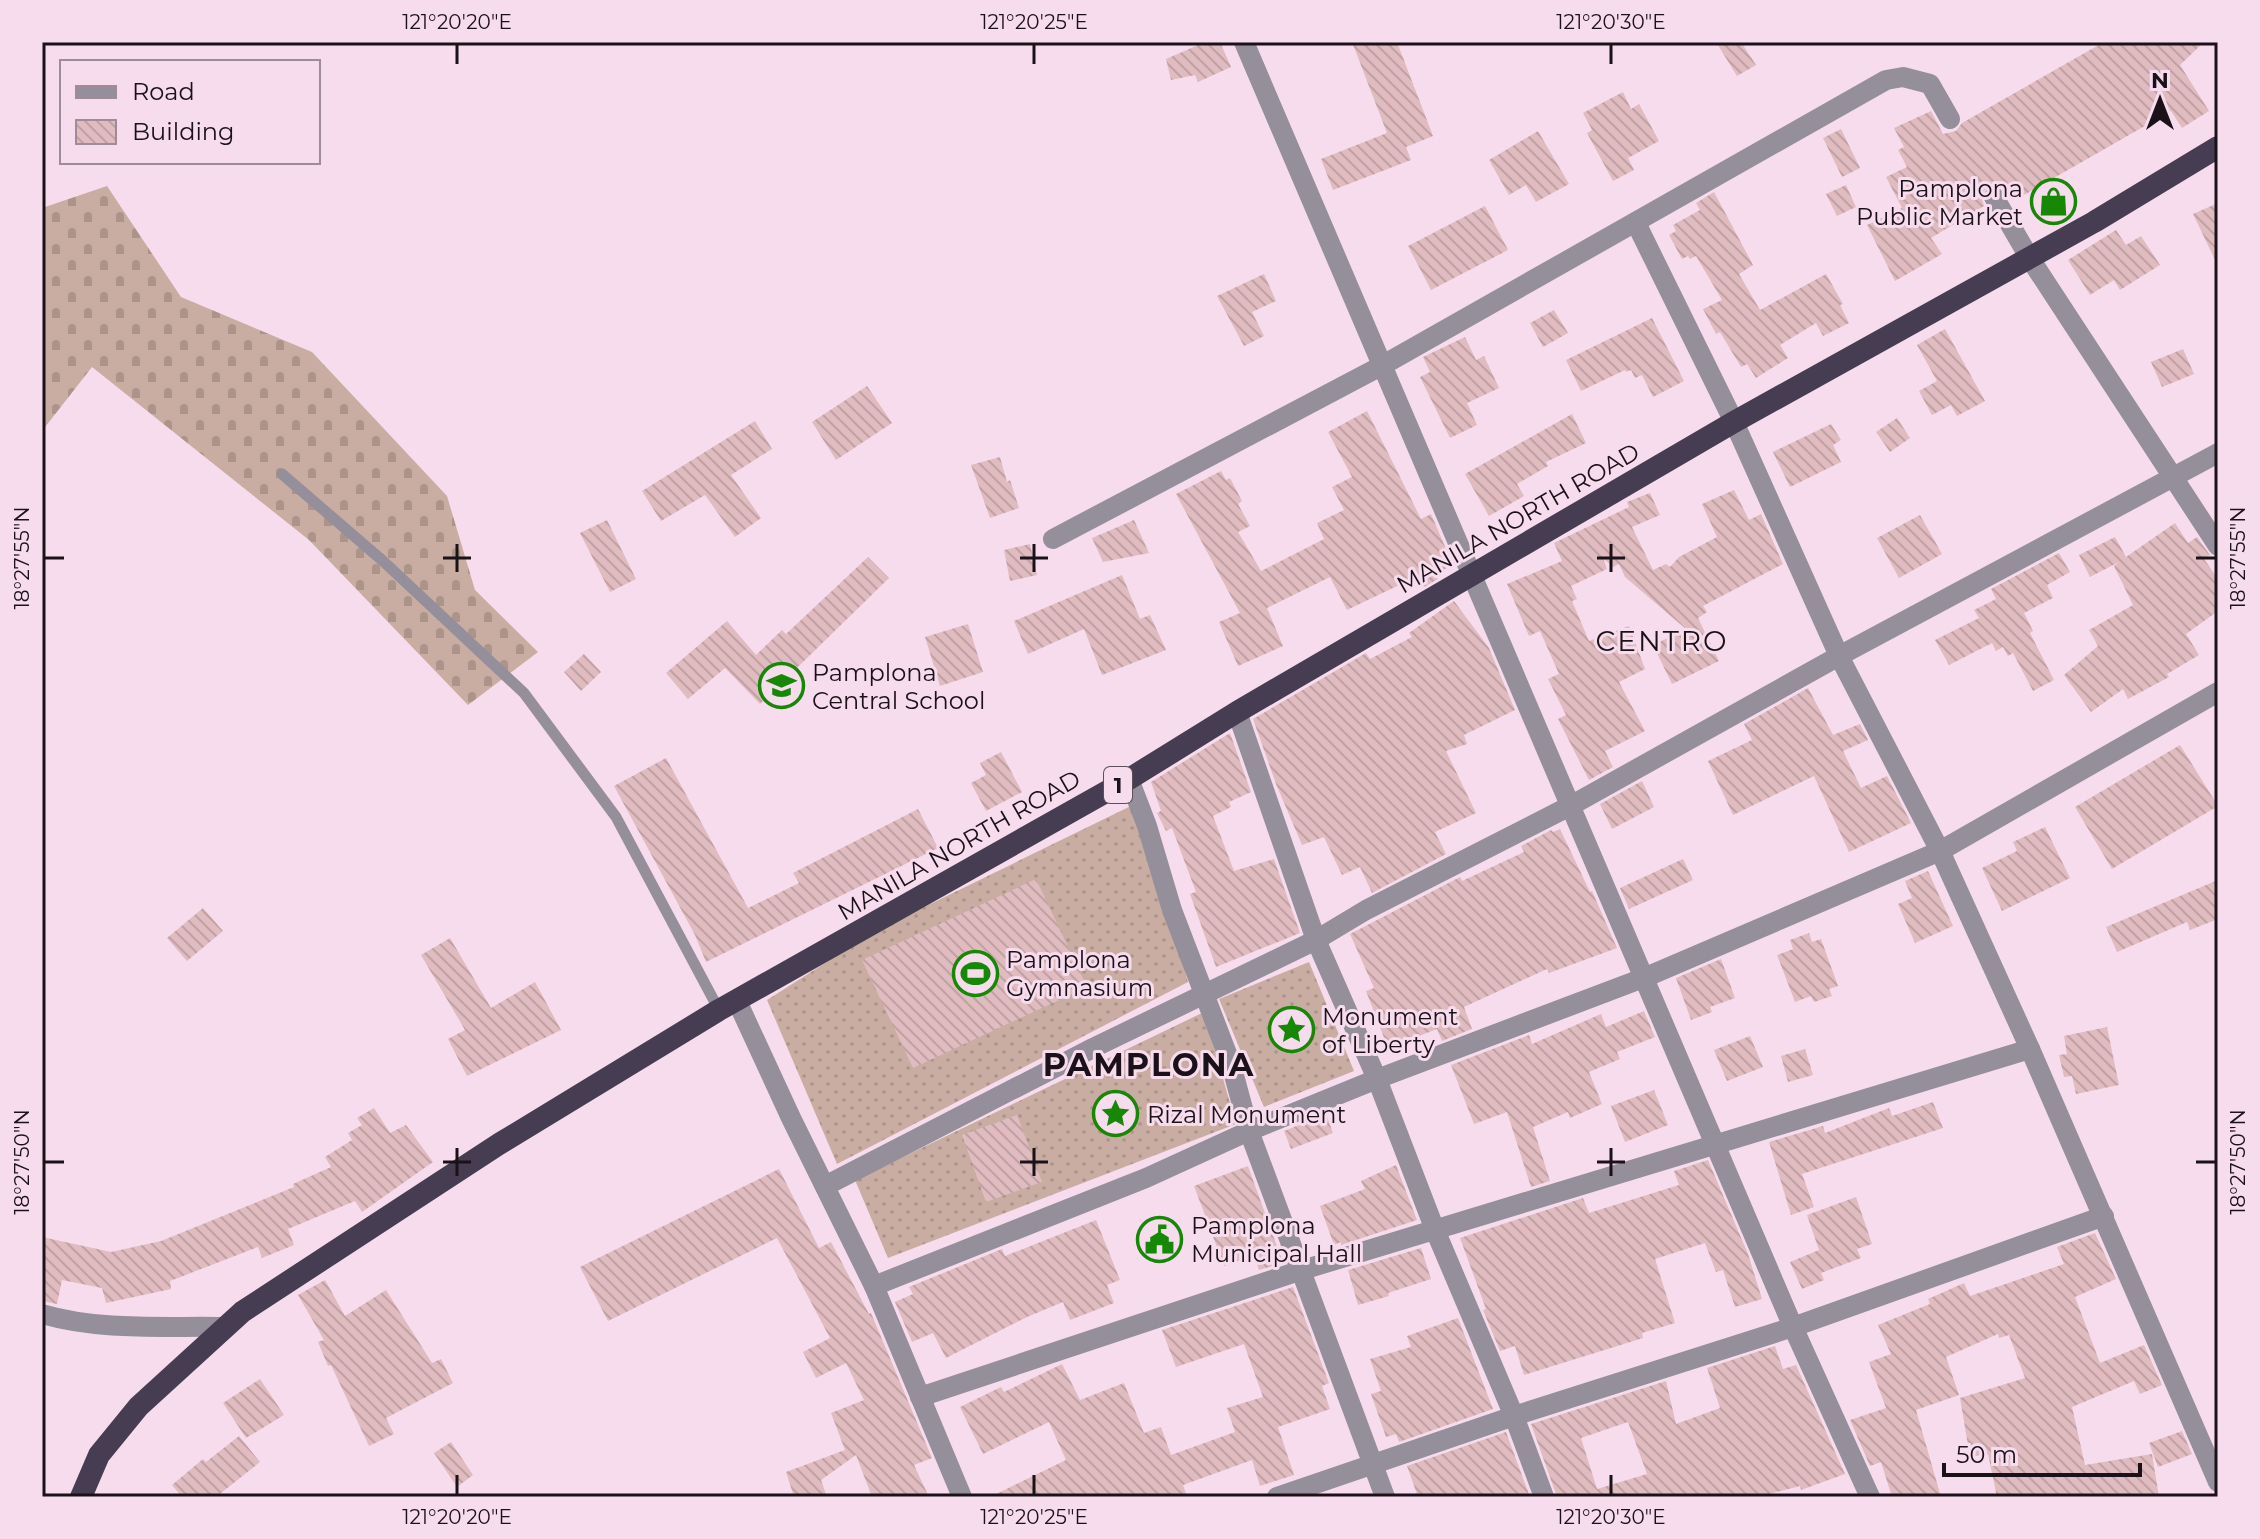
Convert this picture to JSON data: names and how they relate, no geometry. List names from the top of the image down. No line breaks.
{"streets":{"highway":["MANILA NORTH ROAD","1"]},"districts":["CENTRO","PAMPLONA"],"places":{"shop":["Pamplona Public Market"],"school or university":["Pamplona Central School"],"sports":["Pamplona Gymnasium"],"place":["Monument of Liberty","Rizal Monument"],"public building":["Pamplona Municipal Hall"]},"legend":["Road","Building"],"scale_bar":"50 m","north":"top","coordinates":["121°20'20\"E","121°20'25\"E","121°20'30\"E","18°27'55\"N","18°27'50\"N"]}
